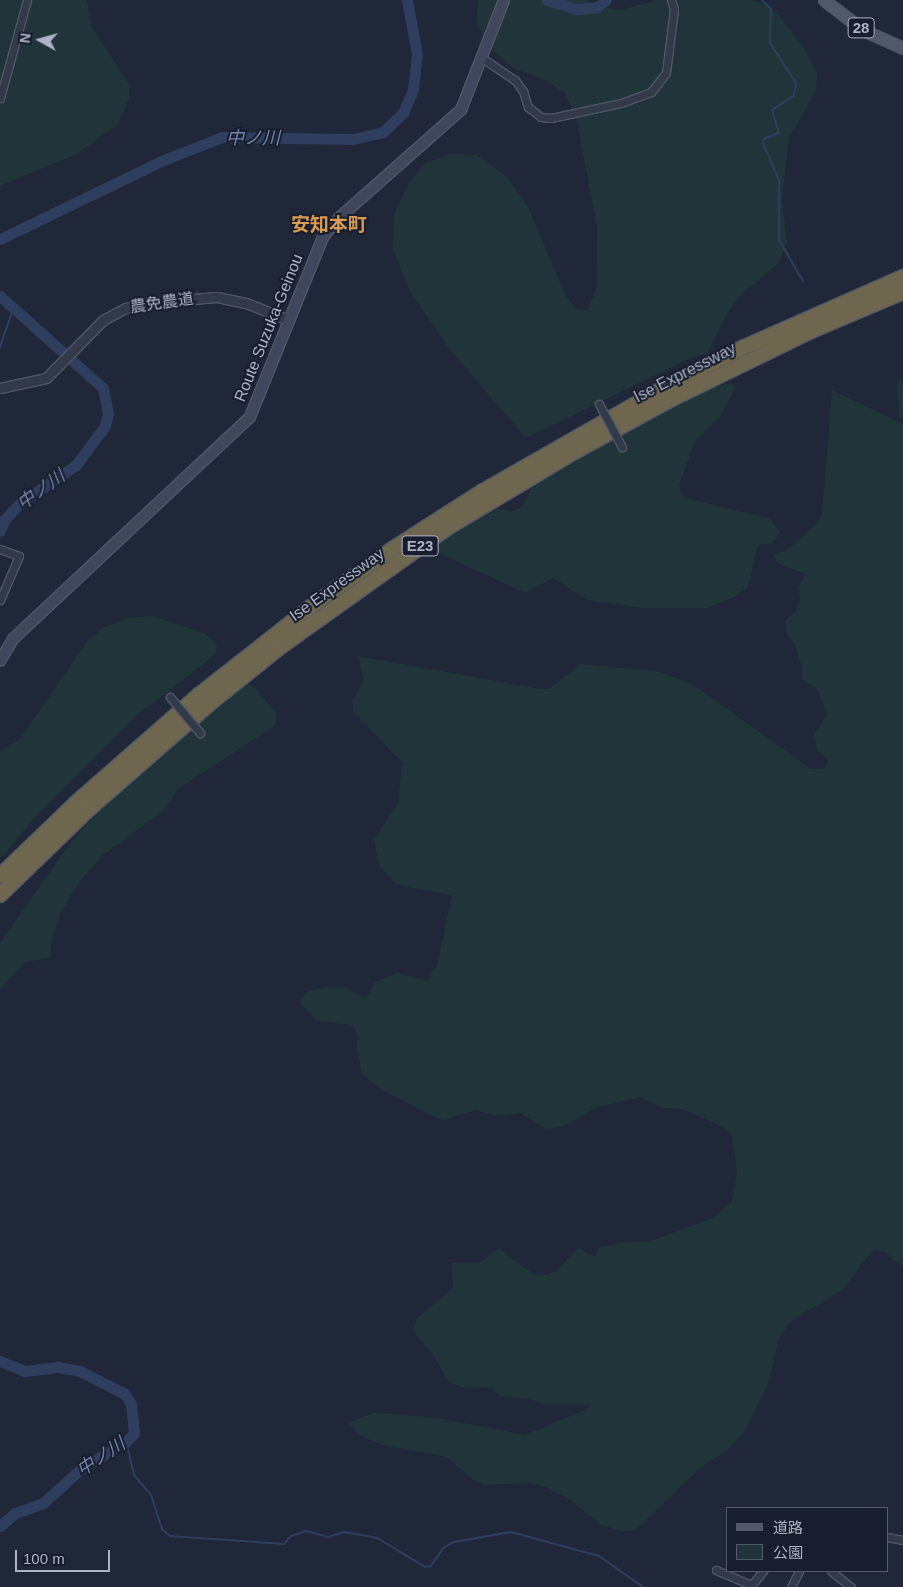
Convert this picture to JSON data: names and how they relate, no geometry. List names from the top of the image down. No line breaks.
{"streets":{"highway":["Ise Expressway","E23"],"main road":["28","Route Suzuka-Geinou"],"street":["農免農道"]},"crossings":[["農免農道","Route Suzuka-Geinou"]],"districts":["安知本町"],"water":["中ノ川"],"legend":["道路","公園"],"scale_bar":"100 m","north":"left"}
